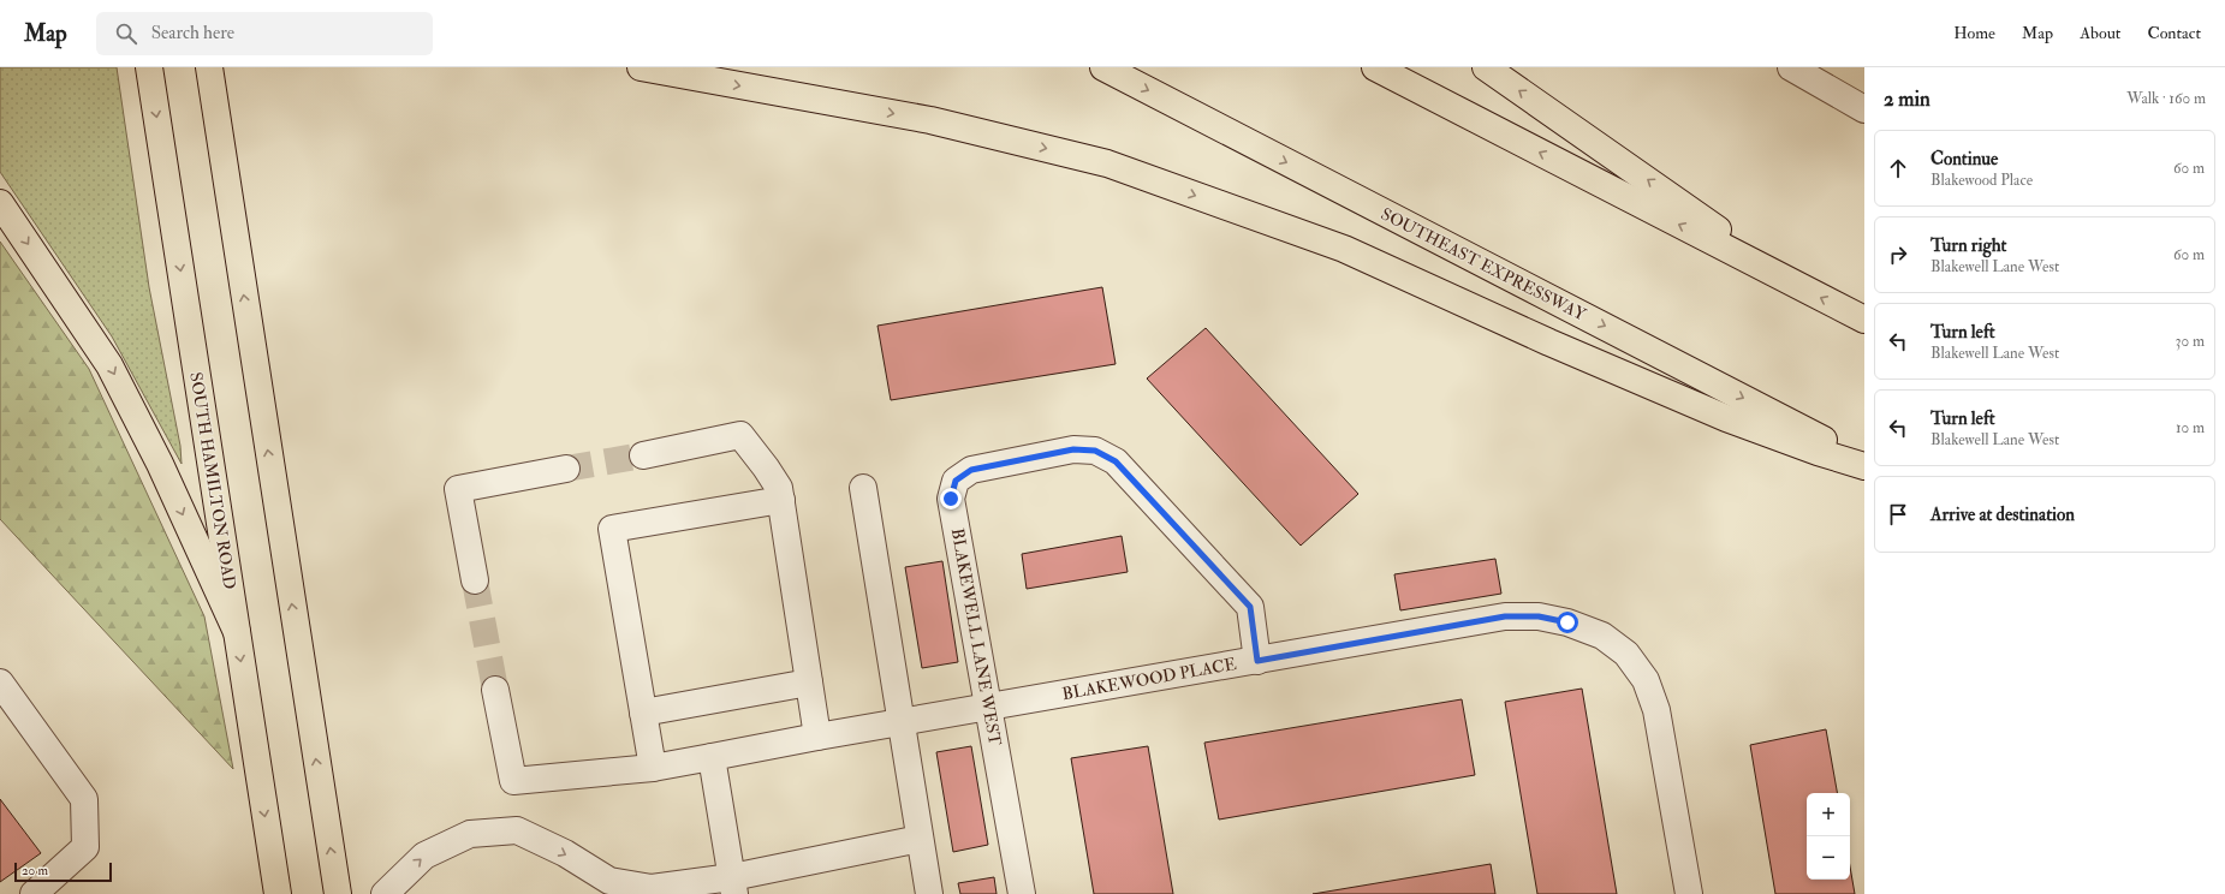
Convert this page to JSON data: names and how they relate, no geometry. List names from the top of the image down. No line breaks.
{"streets":{"main road":["SOUTHEAST EXPRESSWAY","SOUTH HAMILTON ROAD"],"lane":["BLAKEWELL LANE WEST","BLAKEWOOD PLACE"]},"crossings":[["BLAKEWELL LANE WEST","BLAKEWOOD PLACE"]],"scale_bar":"20 m","page":{"header":"Map","search":"Search here","nav":["Home","Map","About","Contact"],"heading":["2 min","Walk · 160 m"],"list":[["Continue","Blakewood Place","60 m"],["Turn right","Blakewell Lane West","60 m"],["Turn left","Blakewell Lane West","30 m"],["Turn left","Blakewell Lane West","10 m"],"Arrive at destination"],"map_buttons":["+","−"],"scale":"20 m"}}
